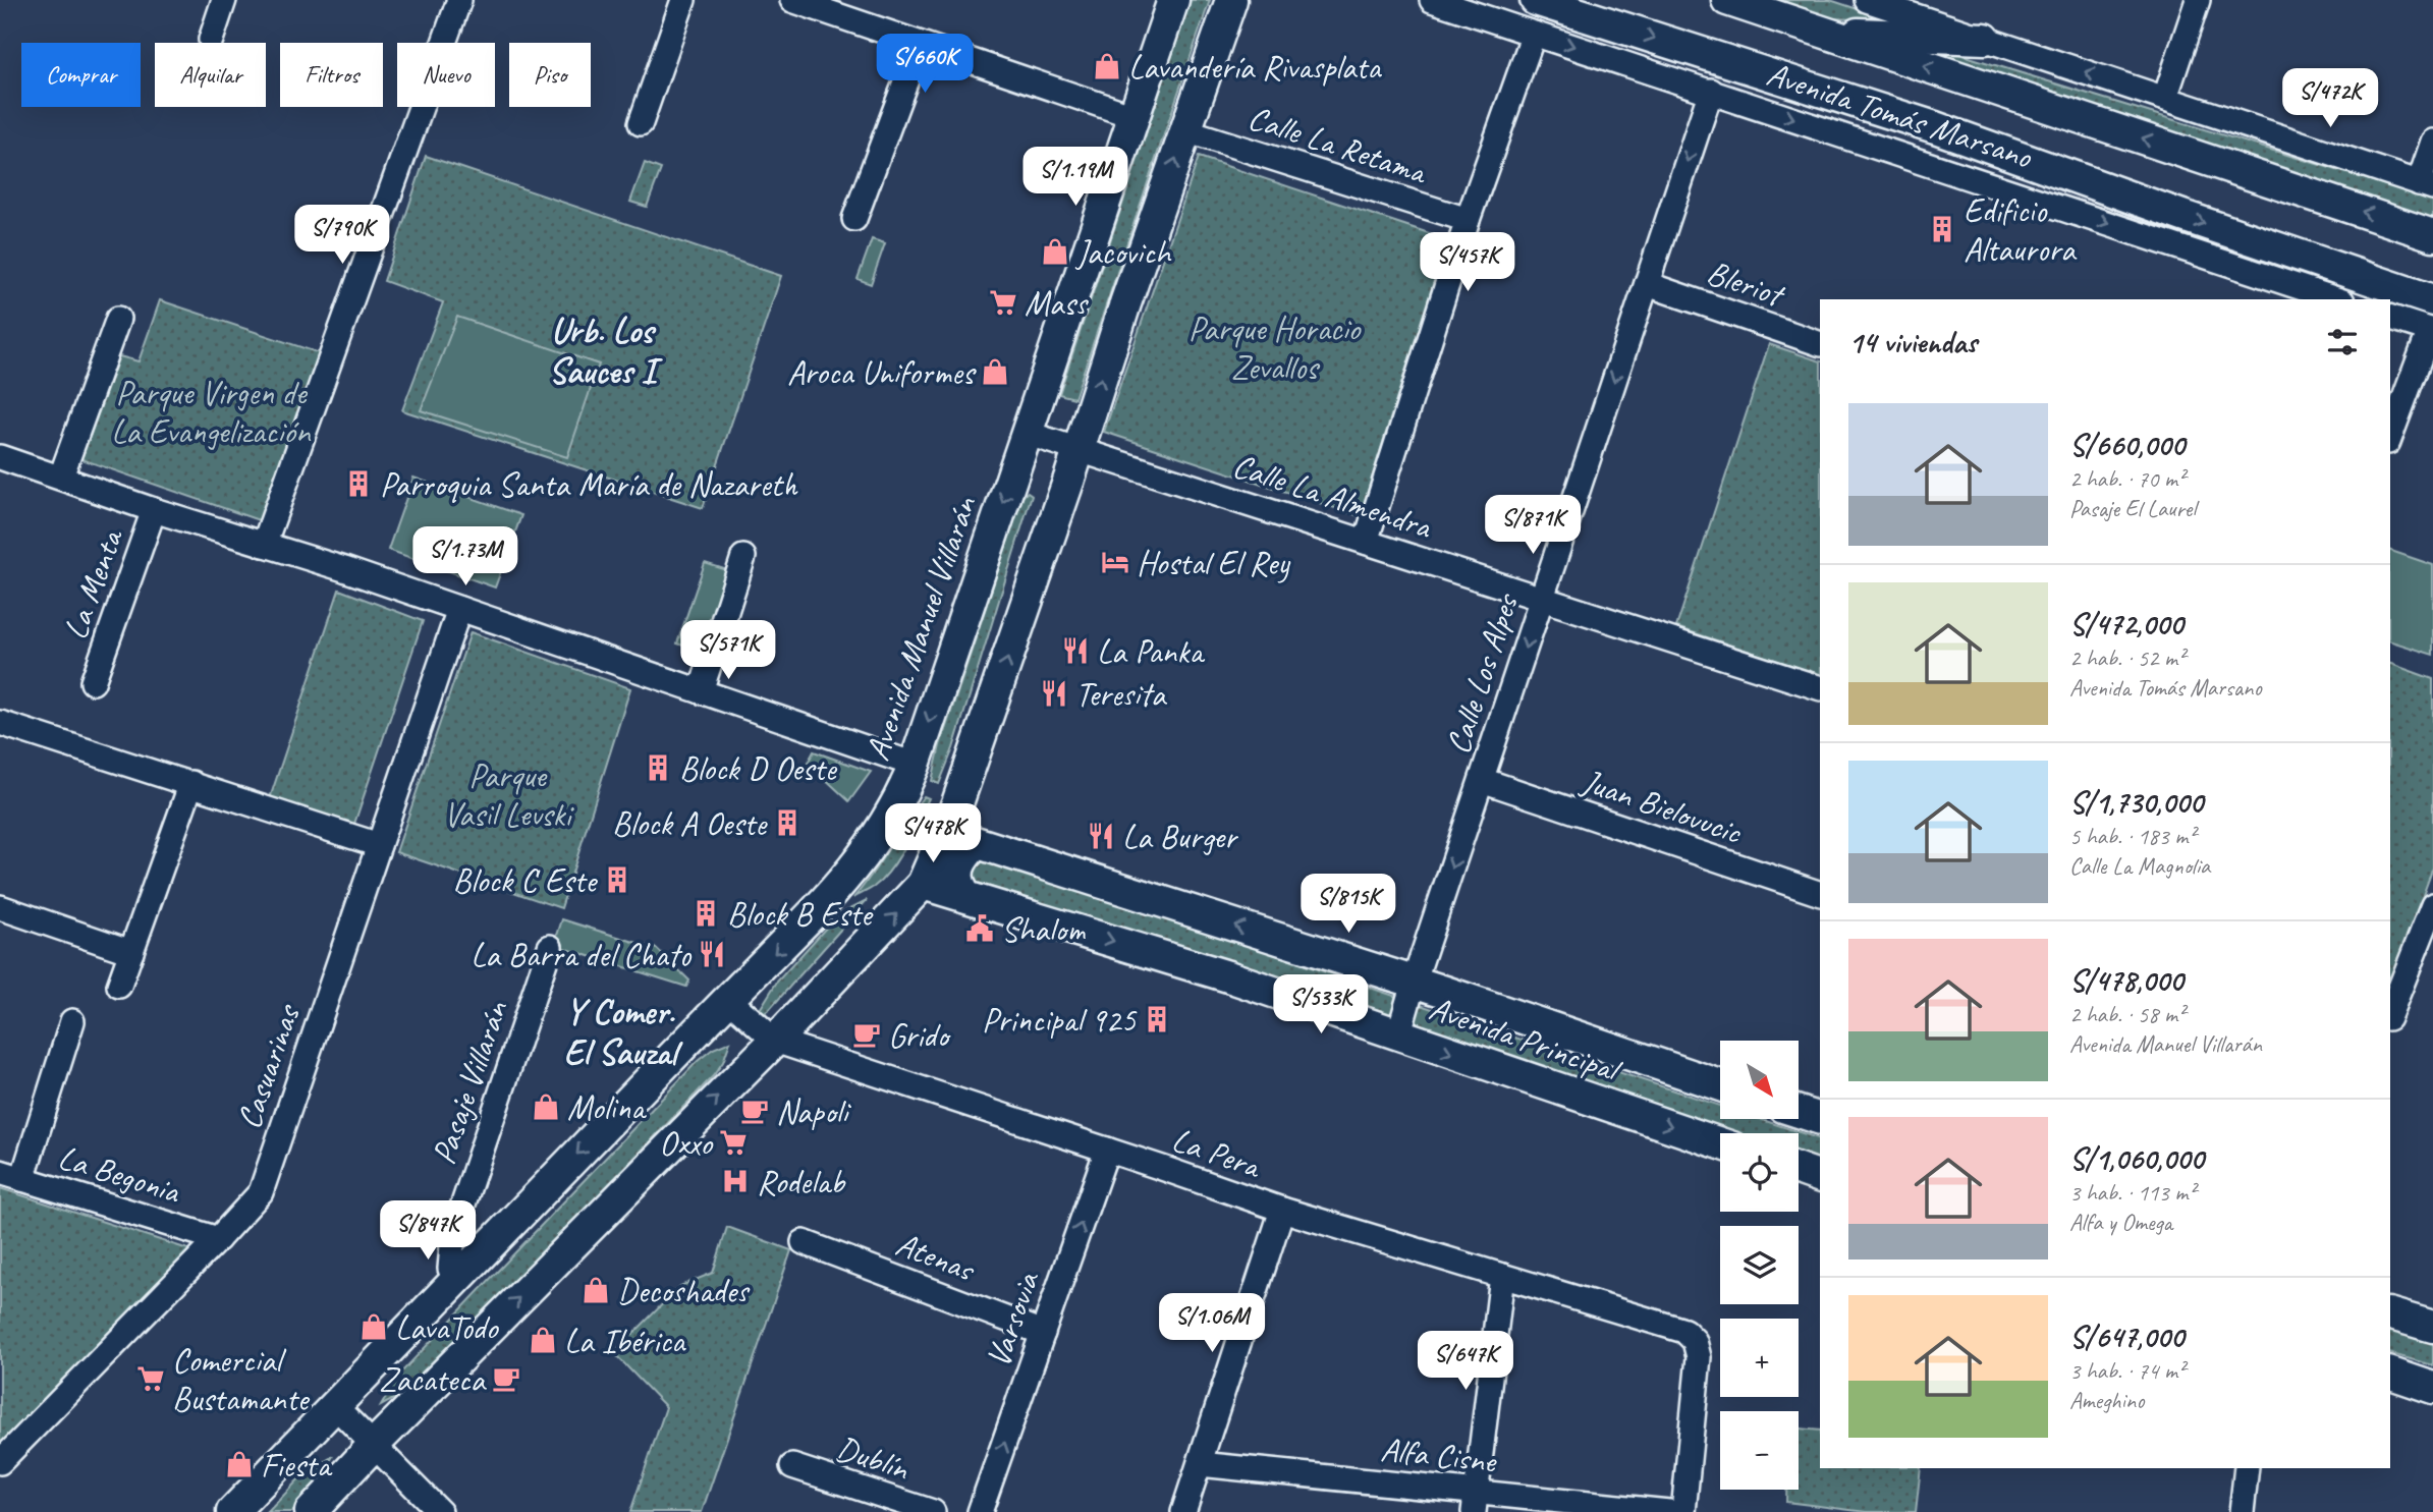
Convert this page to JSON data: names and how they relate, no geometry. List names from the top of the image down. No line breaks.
{"streets":{"main road":["Avenida Tomás Marsano","Avenida Manuel Villarán","Avenida Principal"],"street":["Calle La Retama","Bleriot","Calle La Almendra","La Menta","Calle Los Alpes","Juan Bielovucic","Casuarinas","Pasaje Villarán","La Pera","La Begonia","Atenas","Varsovia","Alfa Cisne","Dublín"]},"crossings":[["Avenida Tomás Marsano","Calle Los Alpes"],["Bleriot","Calle Los Alpes"],["Calle La Almendra","Avenida Manuel Villarán"],["Calle La Almendra","Calle Los Alpes"],["Avenida Manuel Villarán","Pasaje Villarán"],["Avenida Manuel Villarán","La Pera"],["Calle Los Alpes","Juan Bielovucic"],["Calle Los Alpes","Avenida Principal"],["Casuarinas","La Begonia"],["La Pera","Varsovia"],["Atenas","Varsovia"]],"districts":["Urb. Los Sauces I","Y Comer. El Sauzal"],"parks":["Parque Horacio Zevallos","Parque Virgen de La Evangelización","Parque Vasil Levski"],"places":{"shop":["Lavandería Rivasplata","Jacovich","Aroca Uniformes","Molina","Decoshades","LavaTodo","La Ibérica","Fiesta"],"building":["Edificio Altaurora","Parroquia Santa María de Nazareth","Block D Oeste","Block A Oeste","Block C Este","Block B Este","Principal 925"],"supermarket":["Mass","Oxxo","Comercial Bustamante"],"hotel":["Hostal El Rey"],"restaurant":["La Panka","Teresita","La Burger","La Barra del Chato"],"public building":["Shalom"],"cafe":["Grido","Napoli","Zacateca"],"hospital":["Rodelab"]},"north":"bottom right","page":{"price":["S/660K","S/472K","S/1.19M","S/790K","S/457K","S/871K","S/1.73M","S/571K","S/478K","S/815K","S/533K","S/847K","S/1.06M","S/647K"],"chip":["Comprar","Alquilar","Filtros","Nuevo","Piso"],"heading":"14 viviendas","list":[{"name":"S/660,000","note":"2 hab. · 70 m² · Pasaje El Laurel"},{"name":"S/472,000","note":"2 hab. · 52 m² · Avenida Tomás Marsano"},{"name":"S/1,730,000","note":"5 hab. · 183 m² · Calle La Magnolia"},{"name":"S/478,000","note":"2 hab. · 58 m² · Avenida Manuel Villarán"},{"name":"S/1,060,000","note":"3 hab. · 113 m² · Alfa y Omega"},{"name":"S/647,000","note":"3 hab. · 74 m² · Ameghino"}],"map_buttons":["+","−"]}}
